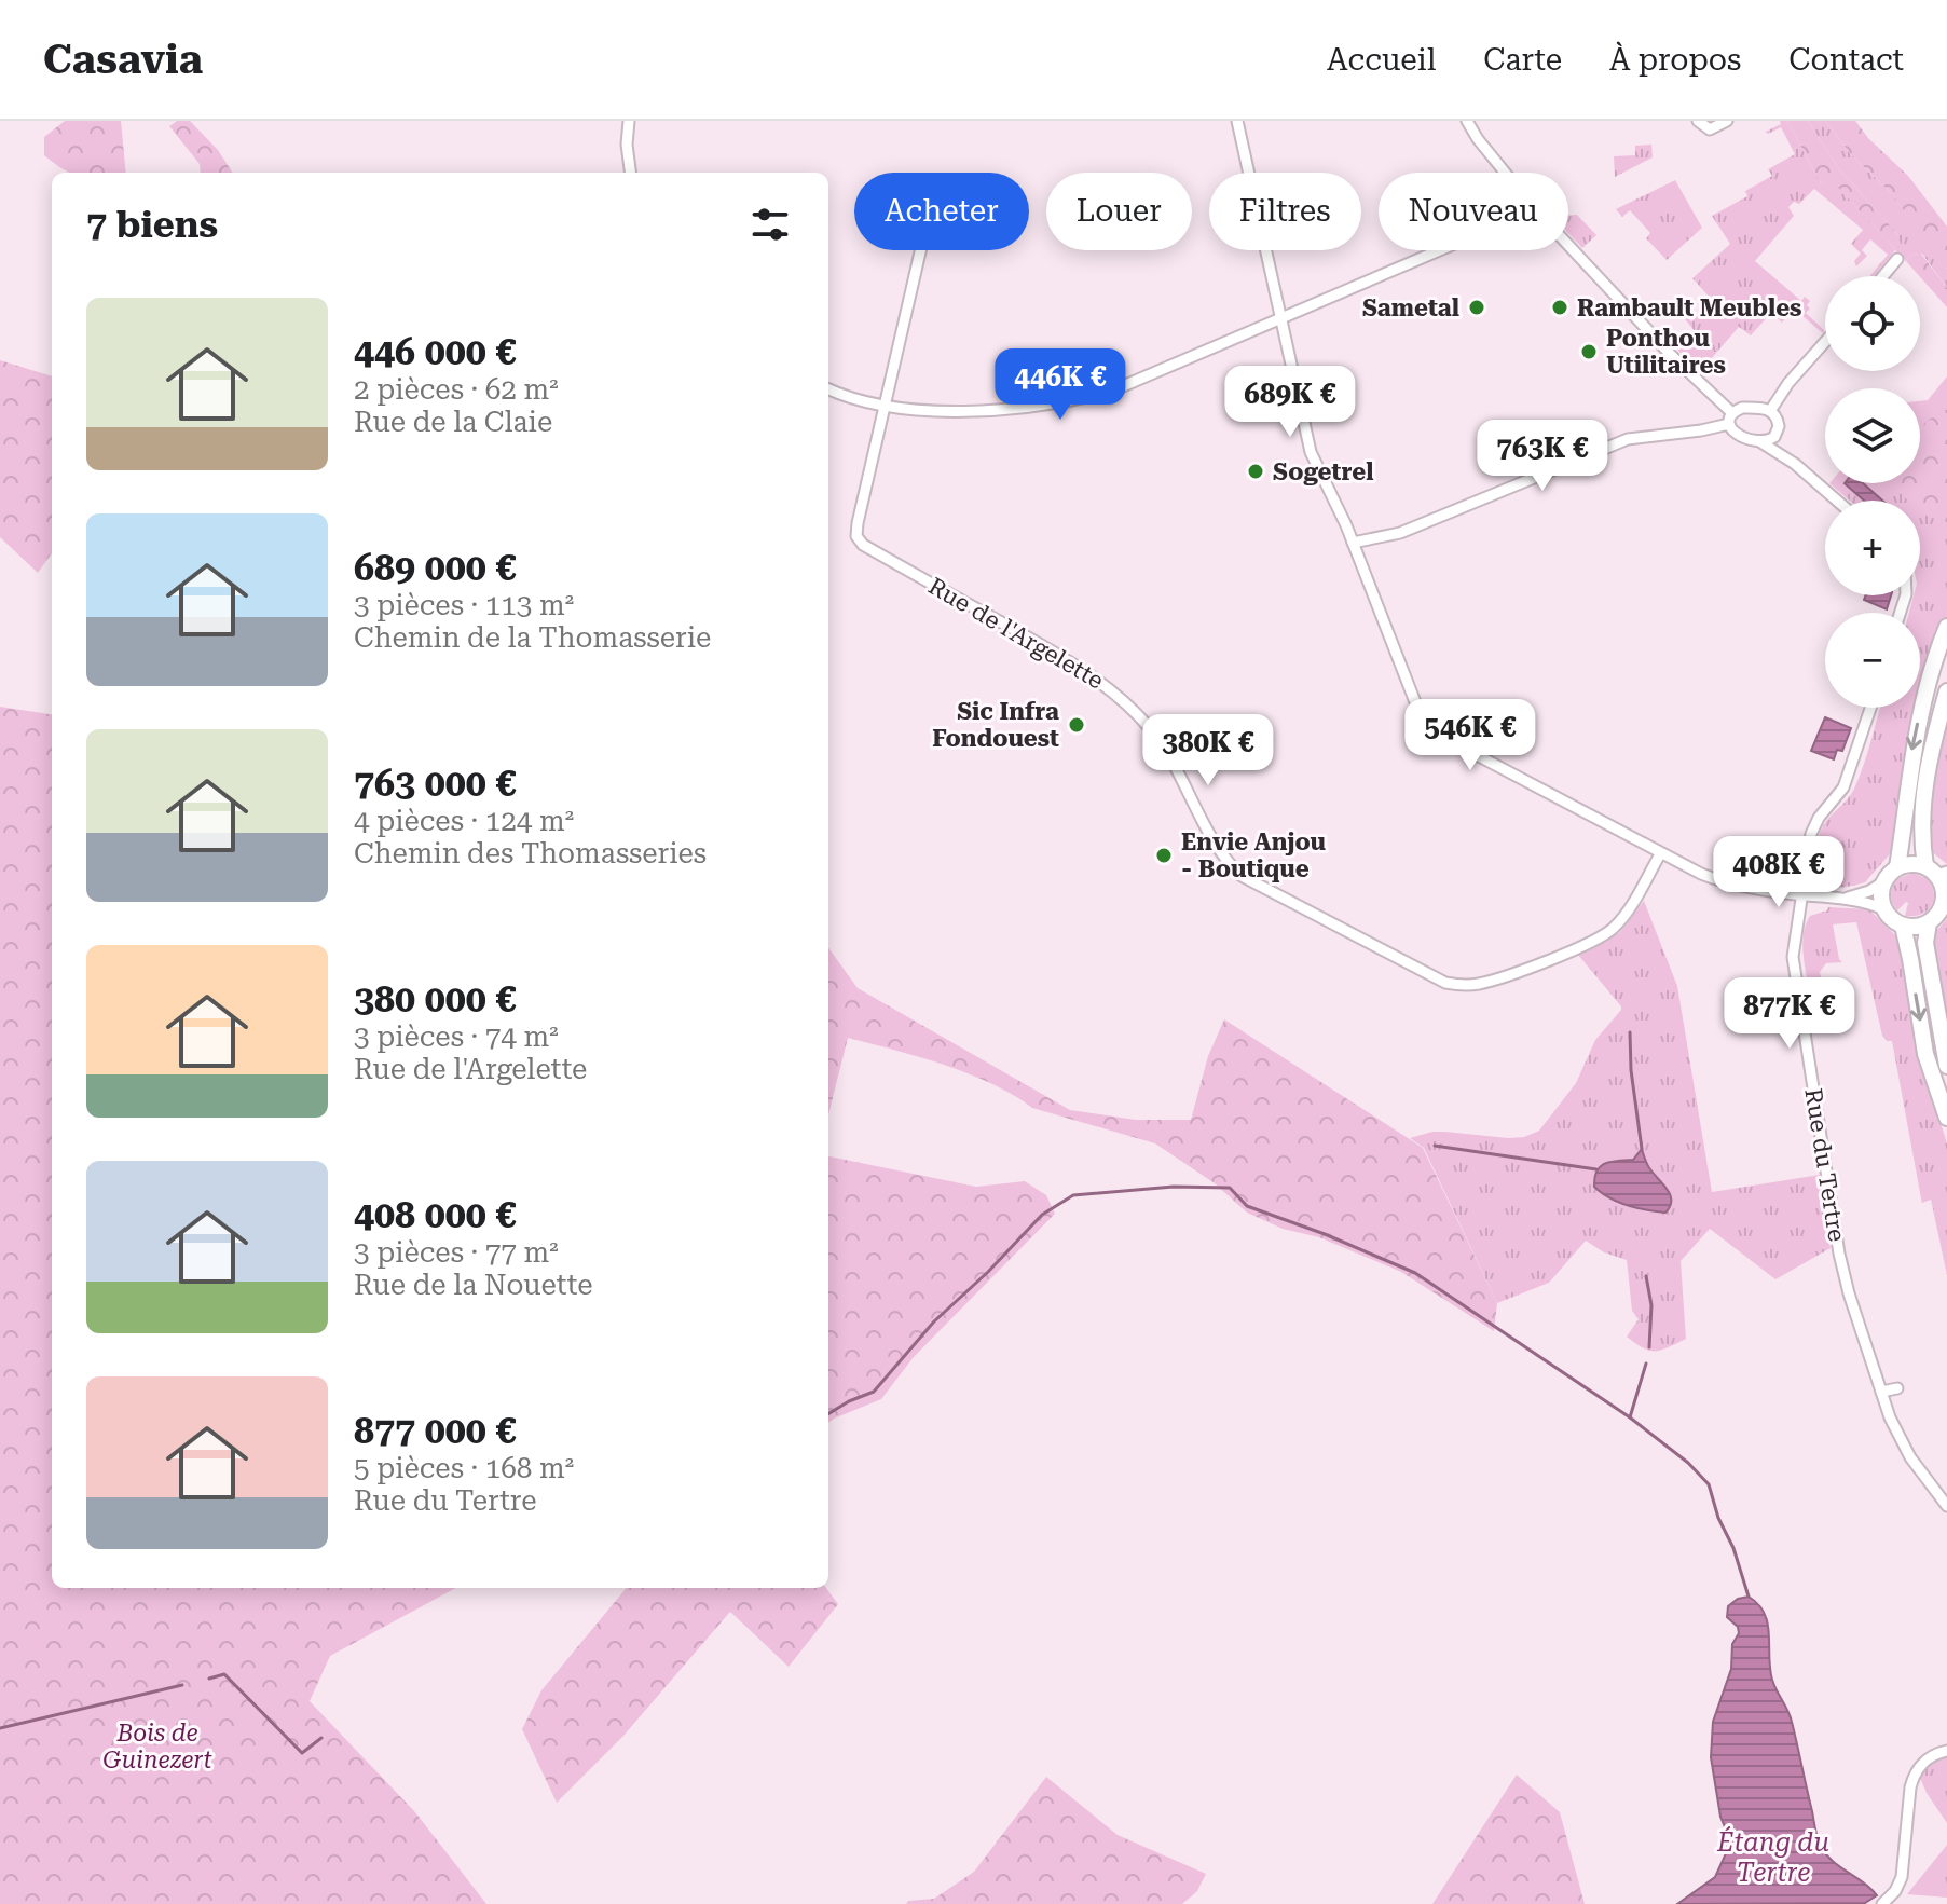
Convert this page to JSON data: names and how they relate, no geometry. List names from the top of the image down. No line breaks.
{"streets":{"street":["Rue de l'Argelette","Rue du Tertre"]},"water":["Étang du Tertre"],"parks":["Bois de Guinezert"],"places":["Sametal","Rambault Meubles","Ponthou Utilitaires","Sogetrel","Sic Infra Fondouest","Envie Anjou - Boutique"],"page":{"header":"Casavia","nav":["Accueil","Carte","À propos","Contact"],"chip":["Acheter","Louer","Filtres","Nouveau"],"heading":"7 biens","map_buttons":["+","−"],"list":[{"name":"446 000 €","note":"2 pièces · 62 m² · Rue de la Claie"},{"name":"689 000 €","note":"3 pièces · 113 m² · Chemin de la Thomasserie"},{"name":"763 000 €","note":"4 pièces · 124 m² · Chemin des Thomasseries"},{"name":"380 000 €","note":"3 pièces · 74 m² · Rue de l'Argelette"},{"name":"408 000 €","note":"3 pièces · 77 m² · Rue de la Nouette"},{"name":"877 000 €","note":"5 pièces · 168 m² · Rue du Tertre"}],"price":["446K €","689K €","763K €","546K €","380K €","408K €","877K €"]}}
